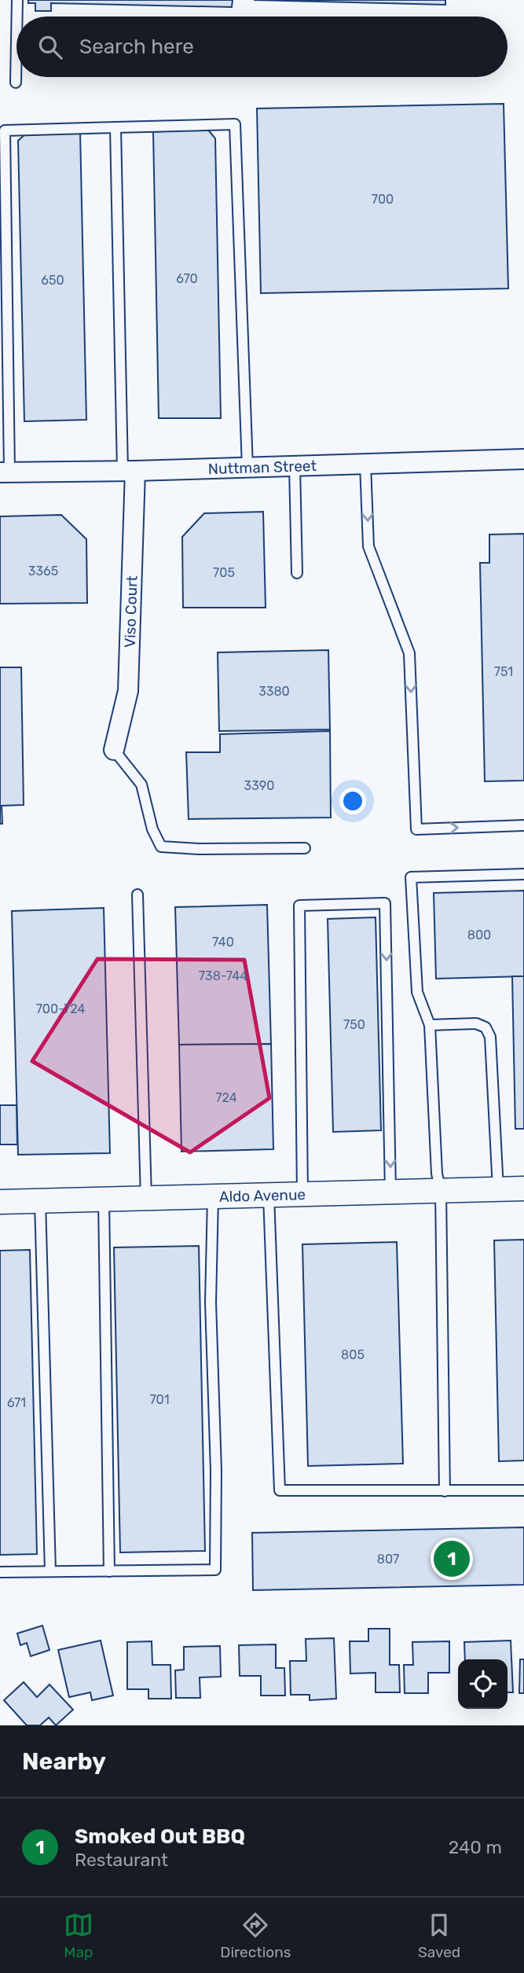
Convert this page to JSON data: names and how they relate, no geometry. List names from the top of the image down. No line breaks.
{"streets":{"street":["Nuttman Street","Viso Court","Aldo Avenue"]},"crossings":[["Nuttman Street","Viso Court"]],"house_numbers":["700","670","650","3365","705","751","3380","3390","800","740","738-744","700-724","750","724","805","701","671","807"],"page":{"search":"Search here","pins":"1","heading":"Nearby","list":[{"mark":"1","name":"Smoked Out BBQ","note":"Restaurant","value":"240 m"}],"nav":["Map","Directions","Saved"]}}
